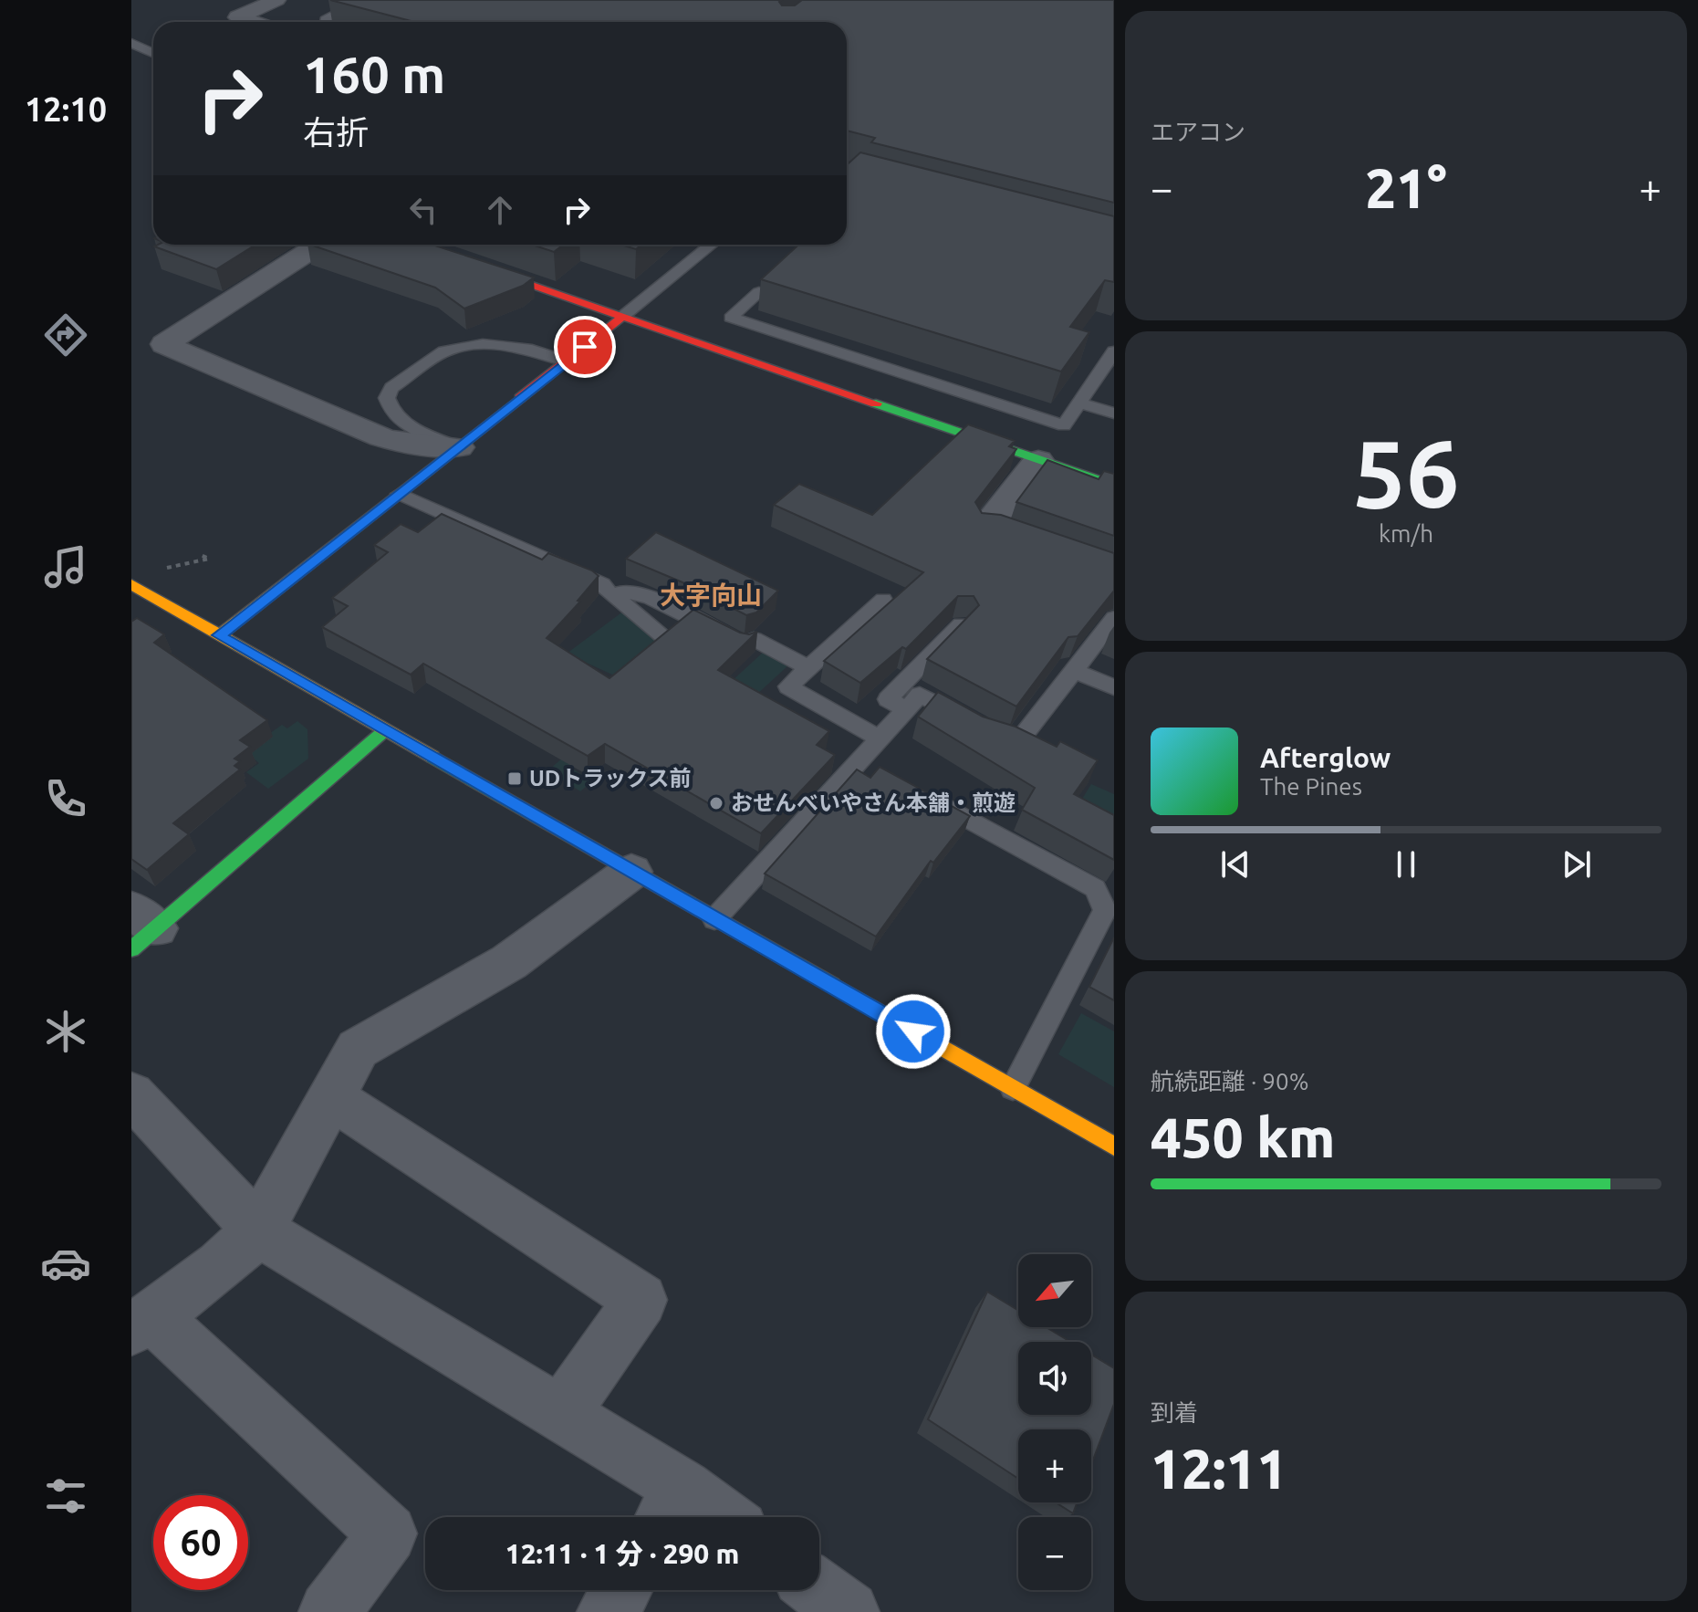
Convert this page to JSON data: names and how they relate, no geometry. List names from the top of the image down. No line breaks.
{"districts":["大字向山"],"places":{"transit":["UDトラックス前"],"other":["おせんべいやさん本舗・煎遊"]},"north":"bottom left","page":{"tabs":"12:10","tile":["エアコン",["56","km/h"],["航続距離 · 90%","450 km"],["到着","12:11"]],"turn":["160 m","右折"],"heat":["−","21°","+"],"song":["Afterglow","The Pines"],"map_buttons":["+","−"],"limit":"60","trip":"12:11 · 1 分 · 290 m"}}
